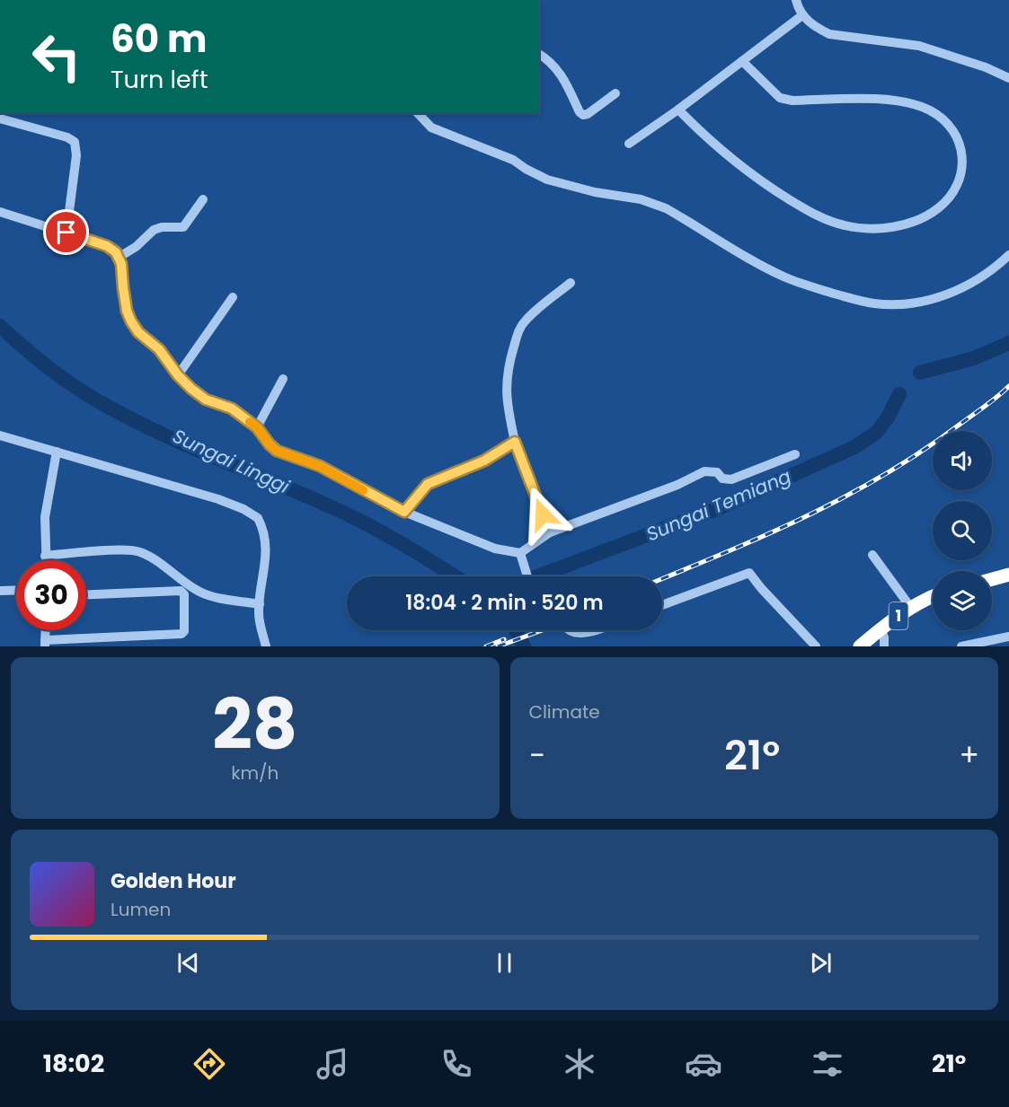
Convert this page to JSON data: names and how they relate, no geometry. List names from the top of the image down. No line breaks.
{"streets":{"highway":["1"]},"water":["Sungai Linggi","Sungai Temiang"],"page":{"turn":["60 m","Turn left"],"limit":"30","trip":"18:04 · 2 min · 520 m","tile":[["28","km/h"],"Climate"],"heat":["−","21°","+"],"song":["Golden Hour","Lumen"],"tabs":["18:02","21°"]}}
